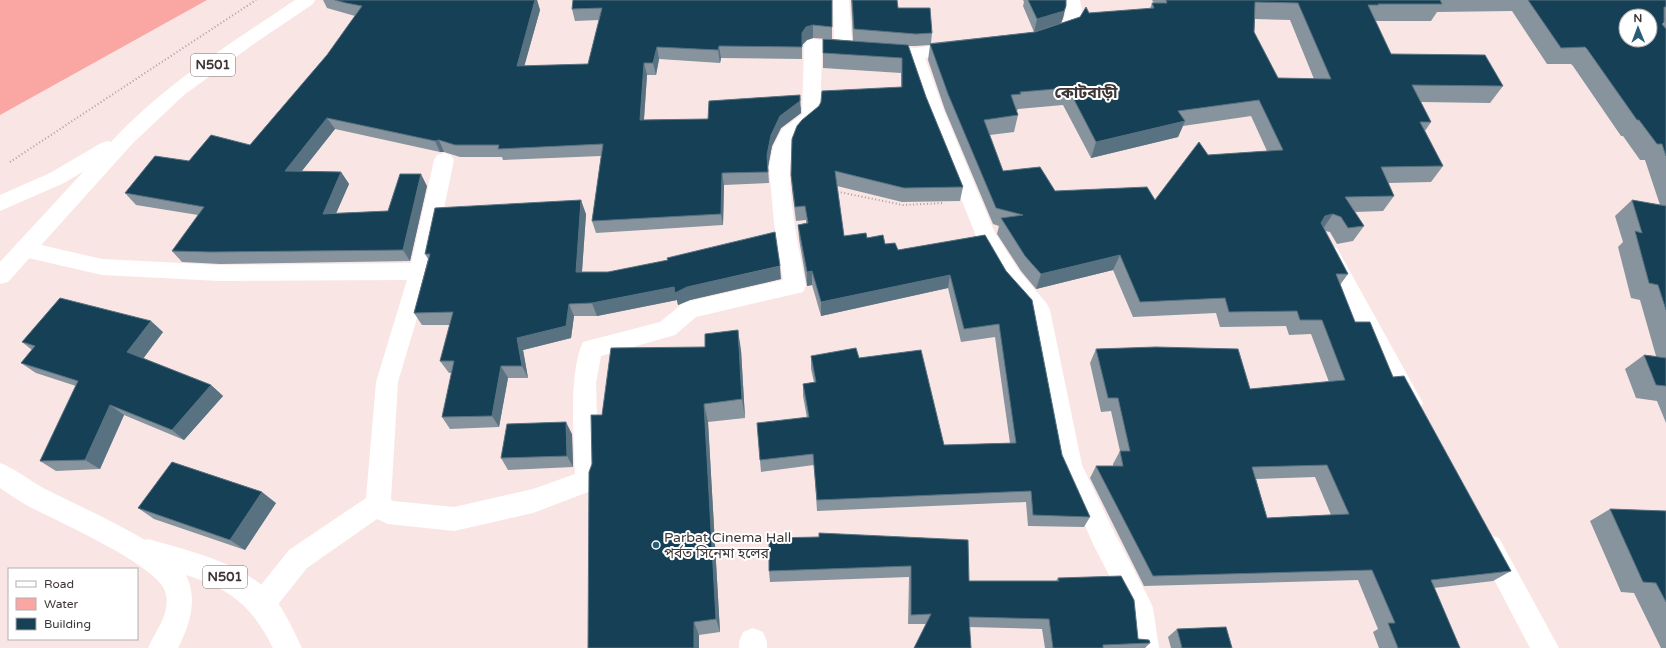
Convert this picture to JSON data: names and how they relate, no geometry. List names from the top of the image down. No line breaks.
{"streets":{"main road":["N501"]},"districts":["কোটবাড়ী"],"places":["Parbat Cinema Hall পর্বত সিনেমা হলের"],"legend":["Road","Water","Building"],"north":"top"}
